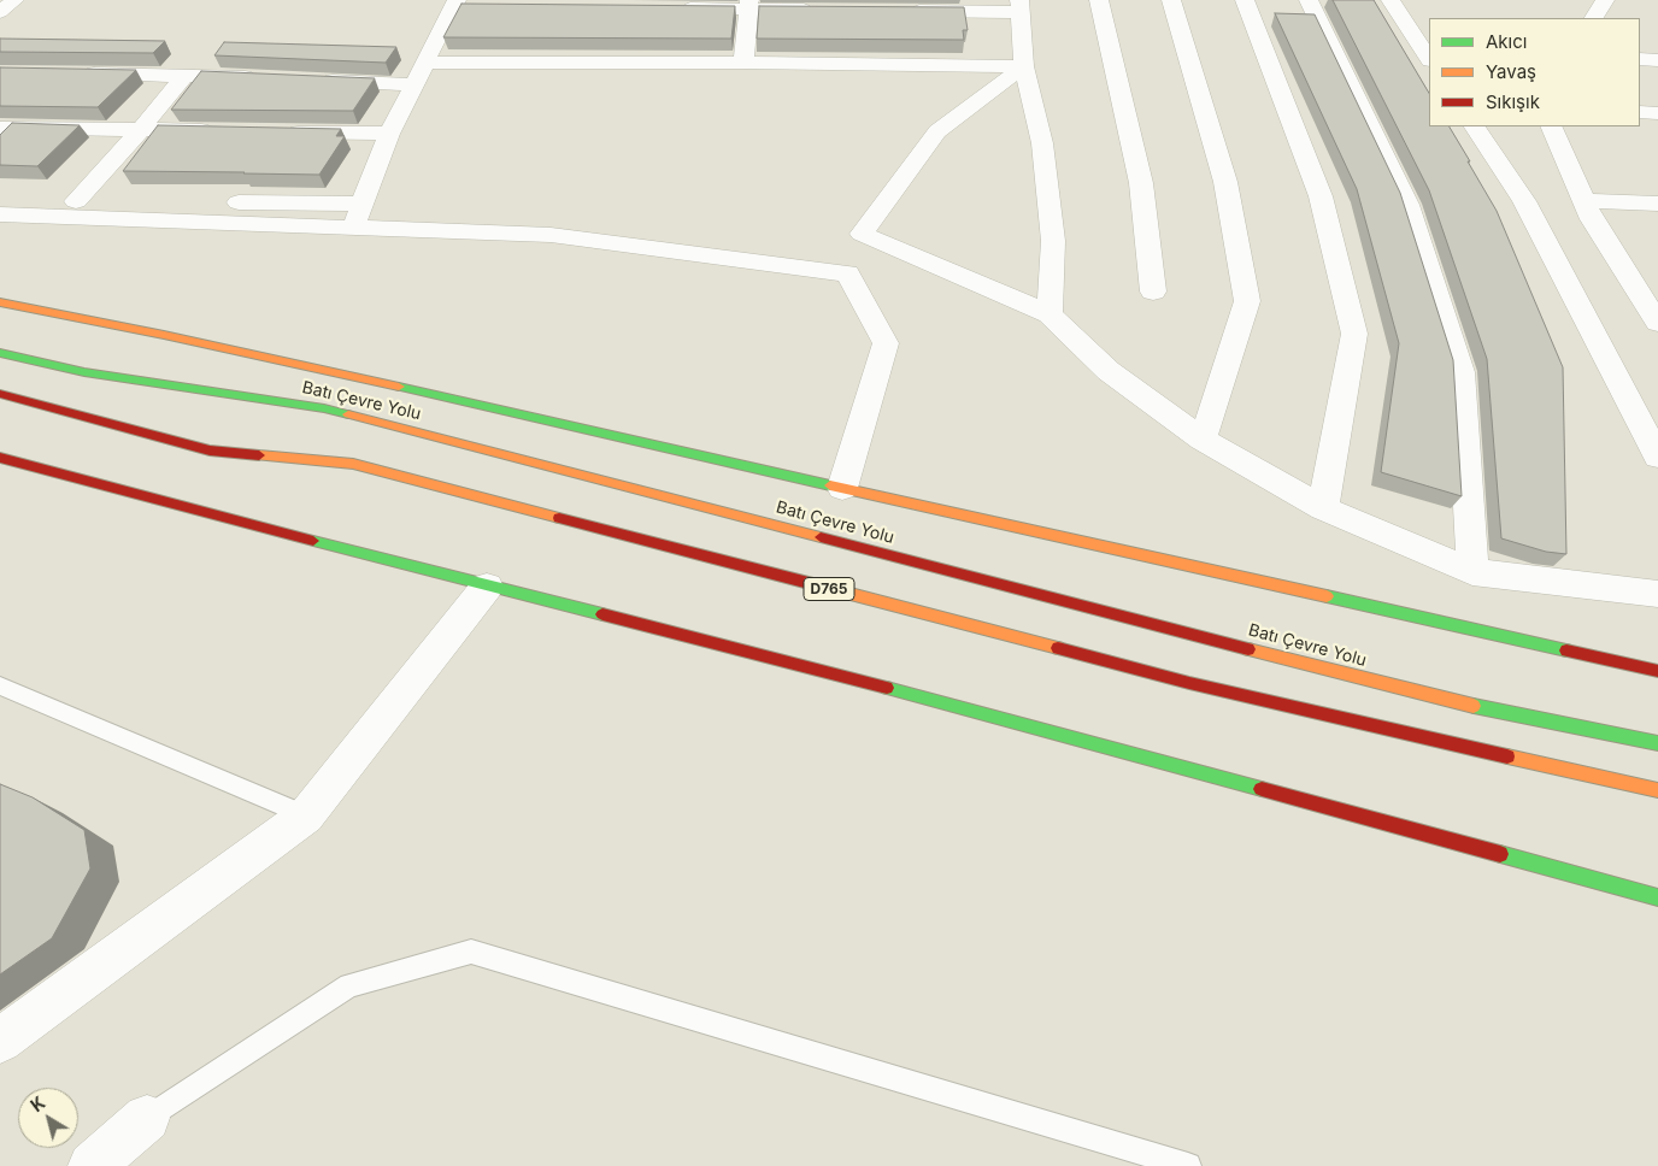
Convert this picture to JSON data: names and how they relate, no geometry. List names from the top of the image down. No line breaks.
{"streets":{"highway":["Batı Çevre Yolu","D765"]},"legend":["Akıcı","Yavaş","Sıkışık"],"north":"top left"}
